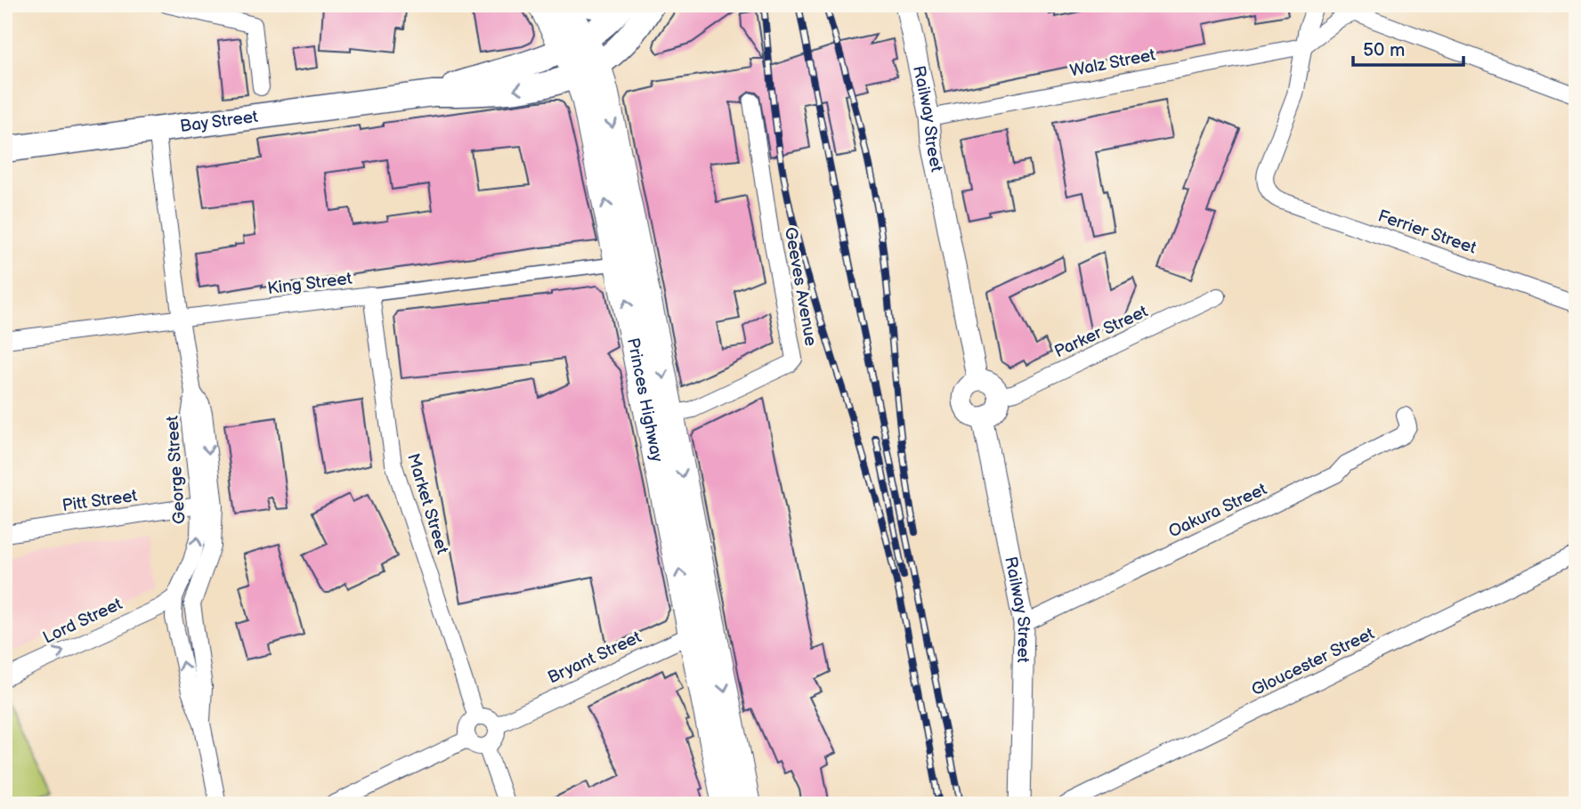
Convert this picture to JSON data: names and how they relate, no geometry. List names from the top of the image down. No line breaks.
{"streets":{"highway":["Princes Highway"],"main road":["Bay Street"],"street":["Walz Street","Railway Street","Ferrier Street","King Street","Geeves Avenue","Parker Street","George Street","Pitt Street","Market Street","Oakura Street","Lord Street","Bryant Street","Gloucester Street"]},"crossings":[["Walz Street","Railway Street"],["Walz Street","Ferrier Street"],["Railway Street","Parker Street"],["Railway Street","Oakura Street"],["Bay Street","Princes Highway"],["Bay Street","George Street"],["King Street","Princes Highway"],["King Street","George Street"],["King Street","Market Street"],["Geeves Avenue","Princes Highway"],["Princes Highway","Bryant Street"],["George Street","Pitt Street"],["George Street","Lord Street"],["Market Street","Bryant Street"]],"one_way":["Lord Street"],"scale_bar":"50 m"}
